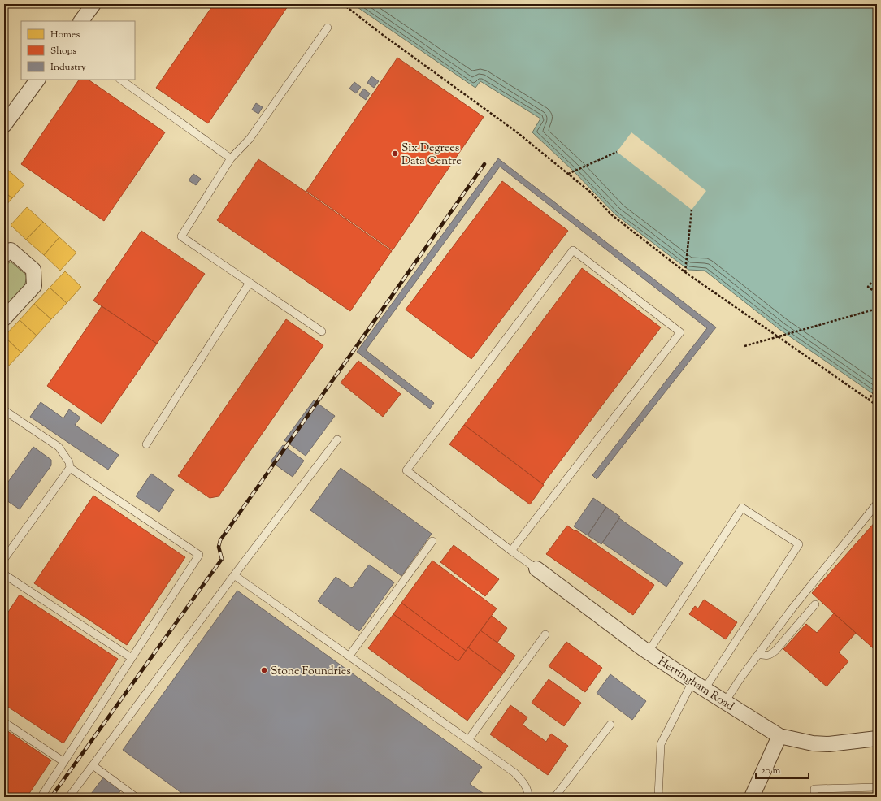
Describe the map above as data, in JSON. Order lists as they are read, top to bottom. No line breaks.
{"streets":{"street":["Herringham Road"]},"places":["Six Degrees Data Centre","Stone Foundries"],"legend":["Homes","Shops","Industry"],"scale_bar":"20 m"}
